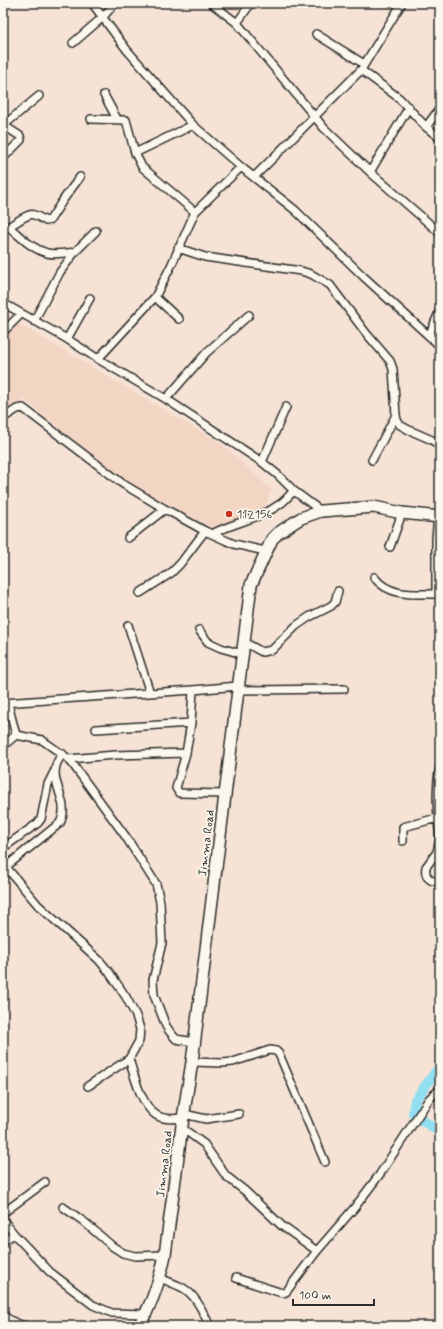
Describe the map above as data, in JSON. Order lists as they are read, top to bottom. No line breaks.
{"streets":{"highway":["Jimma Road"]},"places":["112156"],"scale_bar":"100 m"}
